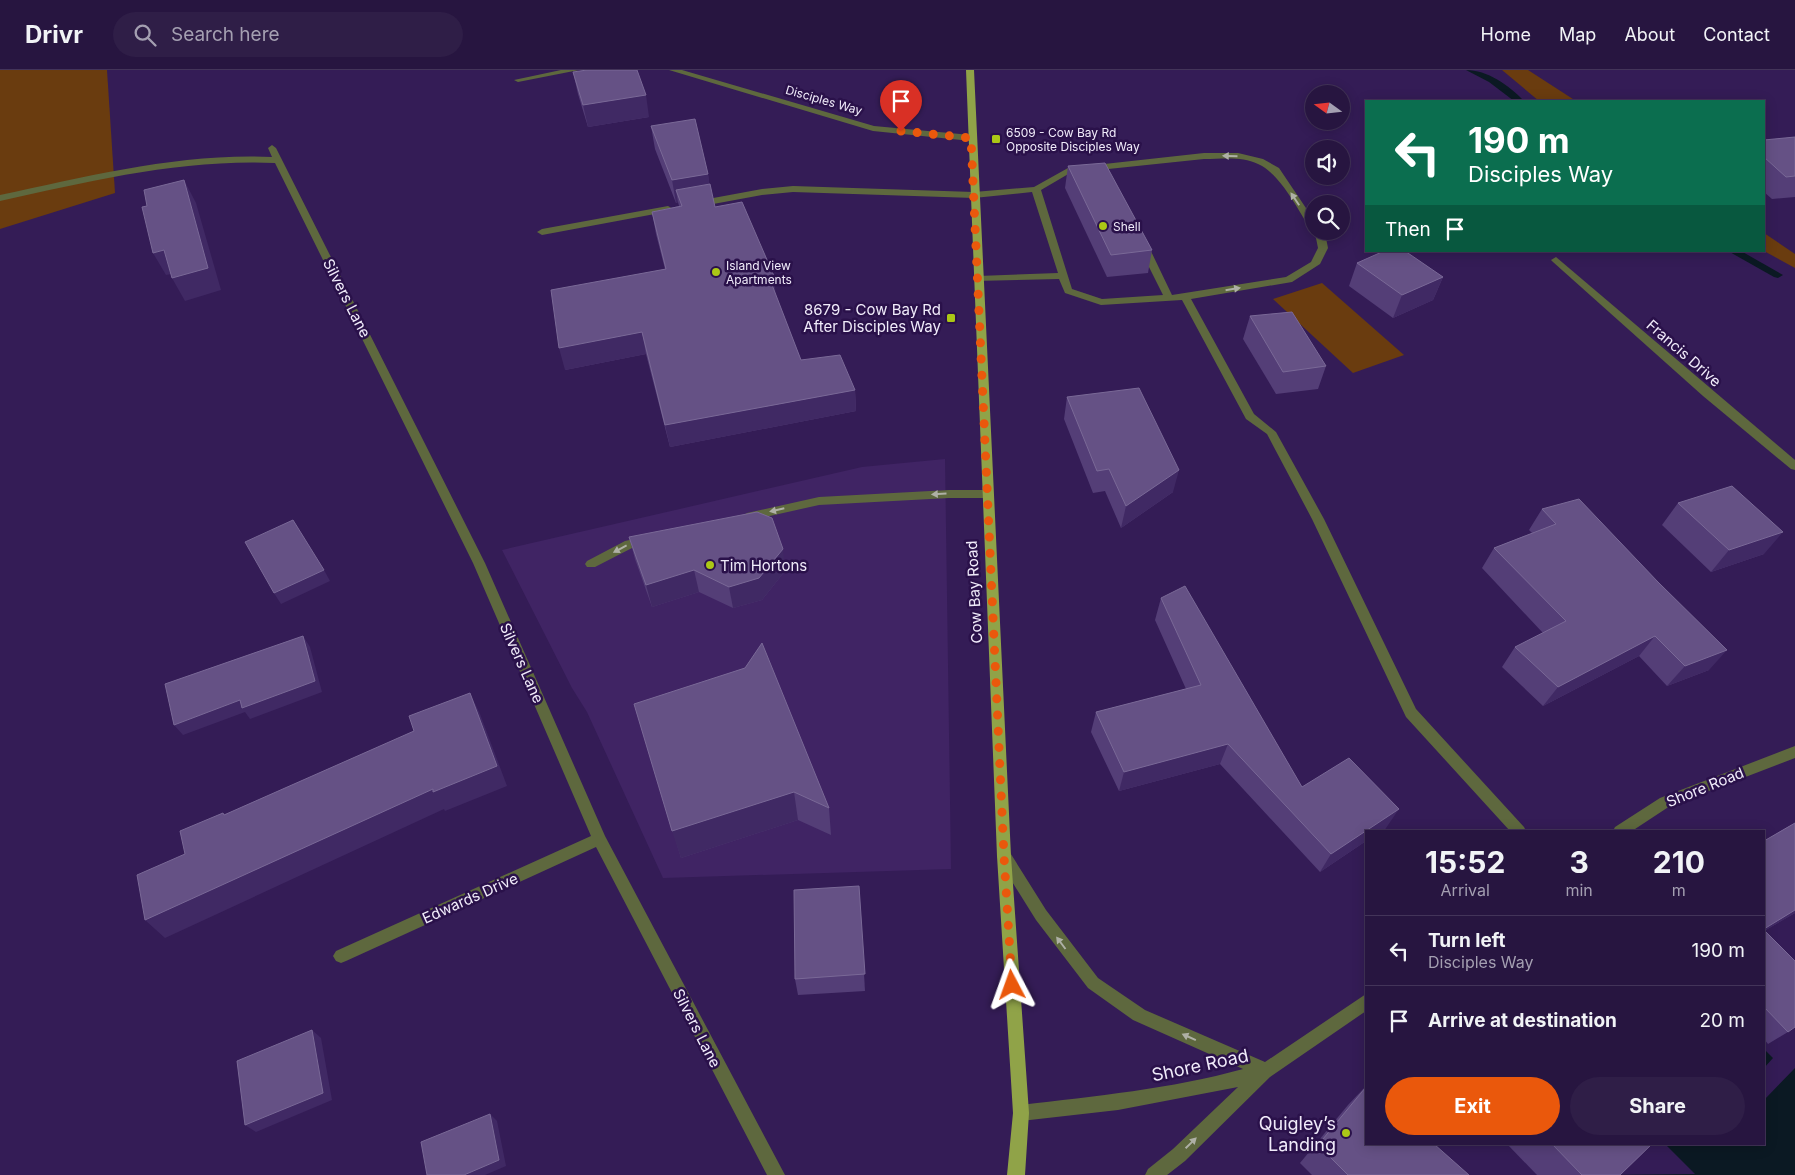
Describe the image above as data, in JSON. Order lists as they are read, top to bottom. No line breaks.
{"streets":{"main road":["Cow Bay Road"],"street":["Disciples Way","Silvers Lane","Francis Drive","Shore Road","Edwards Drive"]},"crossings":[["Disciples Way","Cow Bay Road"],["Silvers Lane","Edwards Drive"],["Cow Bay Road","Shore Road"]],"places":{"transit":["6509 - Cow Bay Rd Opposite Disciples Way","8679 - Cow Bay Rd After Disciples Way"],"other":["Shell","Island View Apartments","Tim Hortons","Quigley’s Landing"]},"north":"left","page":{"header":"Drivr","search":"Search here","nav":["Home","Map","About","Contact"],"turn":["190 m","Disciples Way"],"then":"Then","eta":["15:52","Arrival","3","min","210","m"],"list":[{"name":"Turn left","note":"Disciples Way","value":"190 m"},{"name":"Arrive at destination","value":"20 m"}],"buttons":["Exit","Share"]}}
